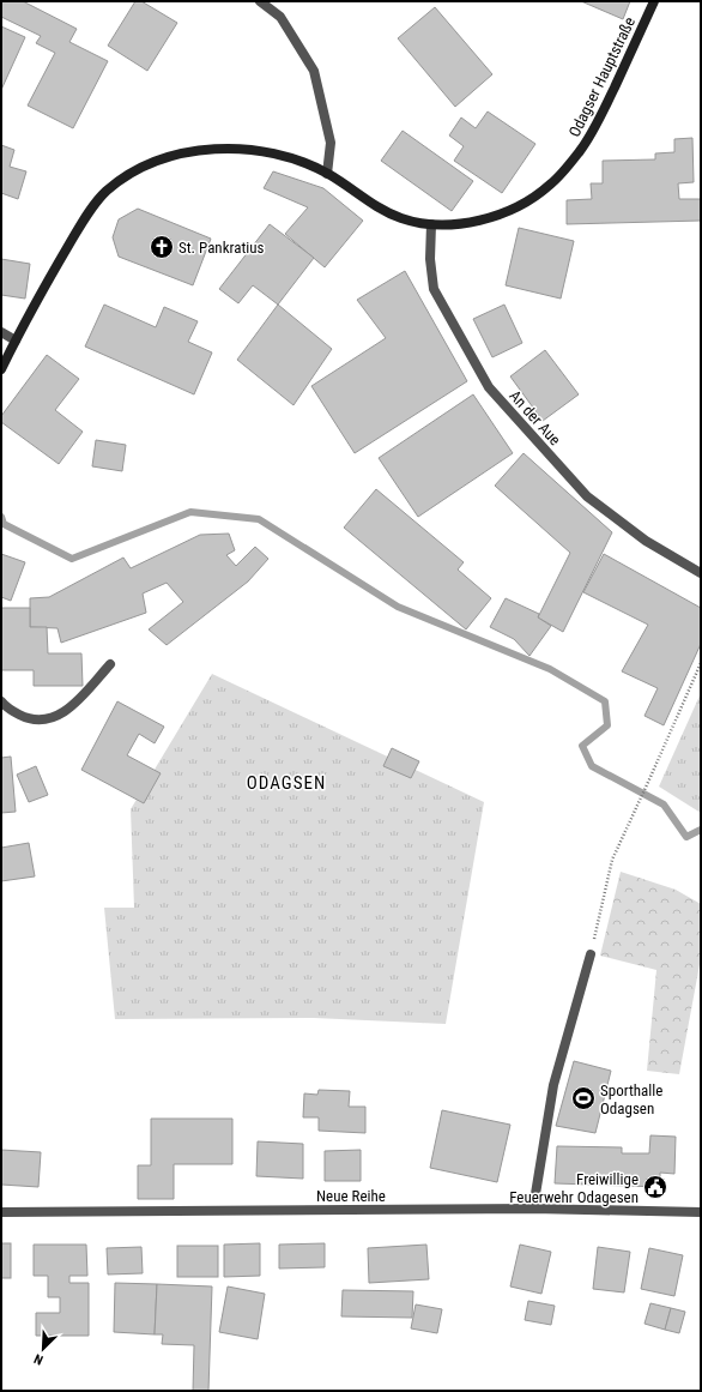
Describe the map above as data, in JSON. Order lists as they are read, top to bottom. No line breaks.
{"streets":{"main road":["Odagser Hauptstraße"],"street":["An der Aue","Neue Reihe"]},"crossings":[["Odagser Hauptstraße","An der Aue"]],"districts":["ODAGSEN"],"places":{"church":["St. Pankratius"],"sports":["Sporthalle Odagsen"],"public building":["Freiwillige Feuerwehr Odagesen"]},"north":"bottom left"}
